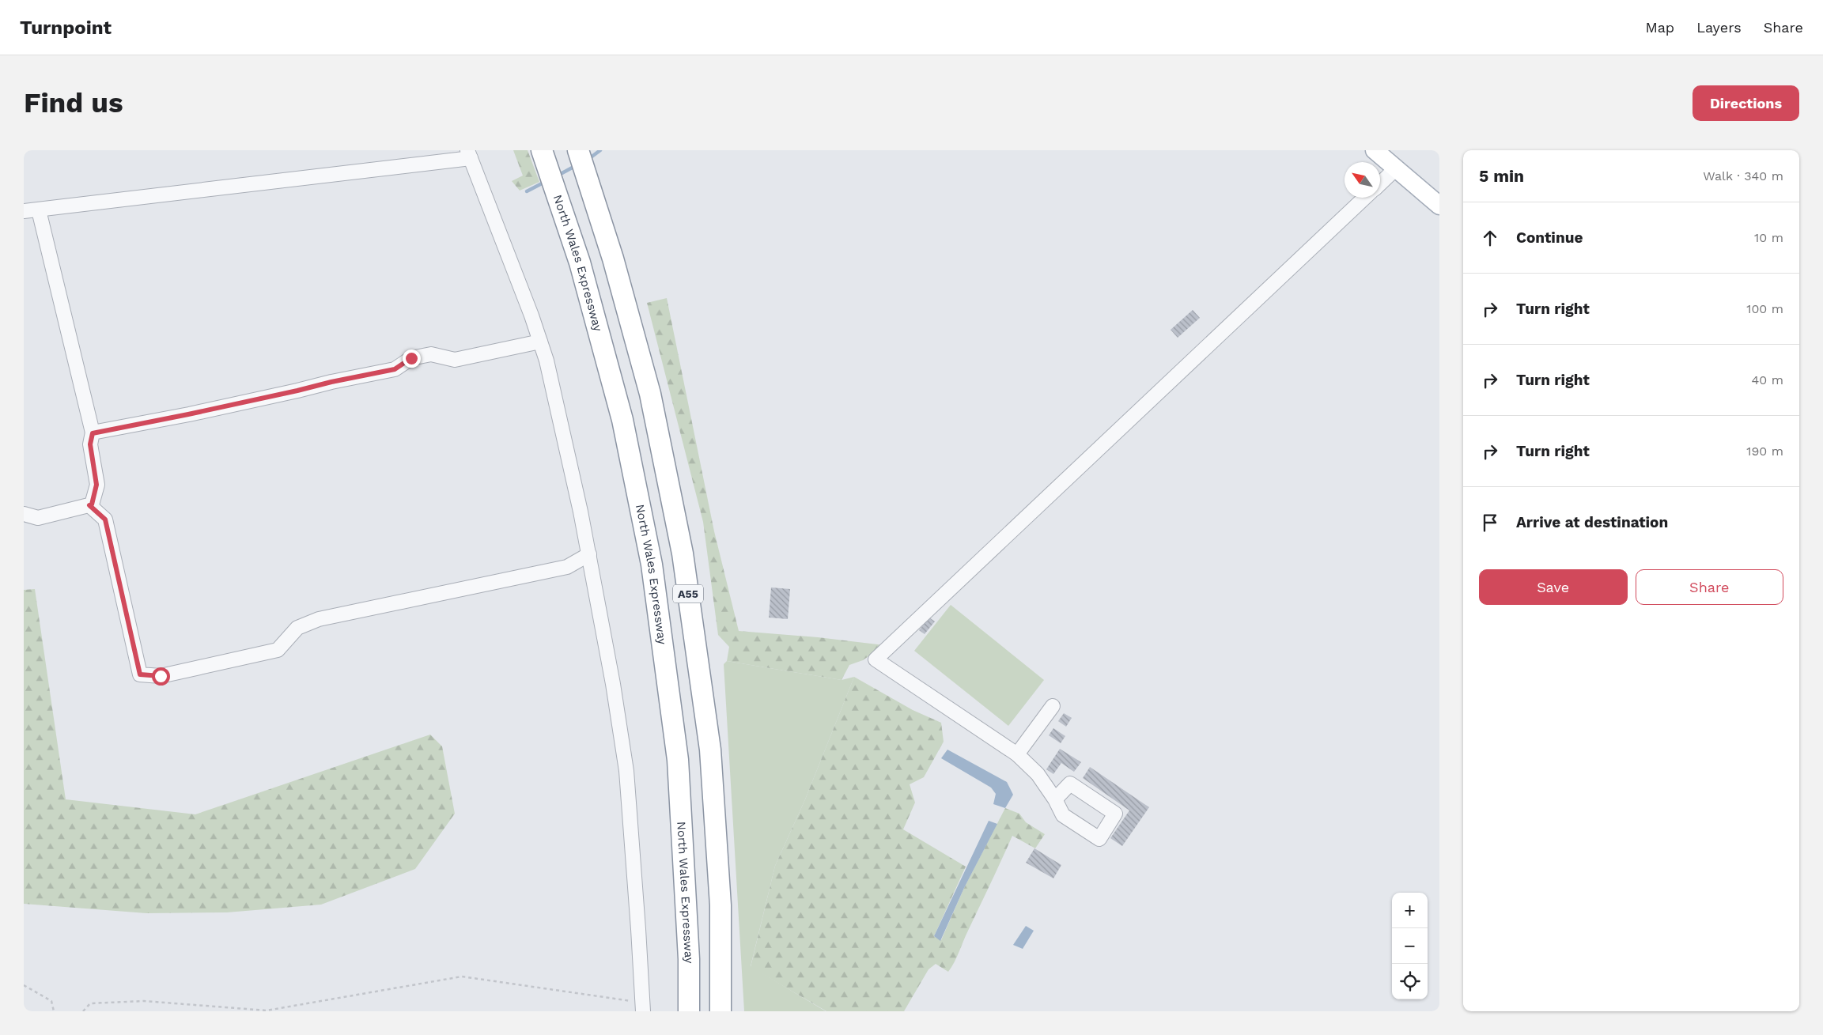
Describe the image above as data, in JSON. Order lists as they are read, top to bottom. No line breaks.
{"streets":{"highway":["North Wales Expressway","A55"]},"north":"top left","page":{"header":"Turnpoint","nav":["Map","Layers","Share"],"buttons":["Directions",["Save","Share"]],"title":"Find us","heading":["5 min","Walk · 340 m"],"list":[["Continue","10 m"],["Turn right","100 m"],["Turn right","40 m"],["Turn right","190 m"],"Arrive at destination"],"map_buttons":["+","−"]}}
